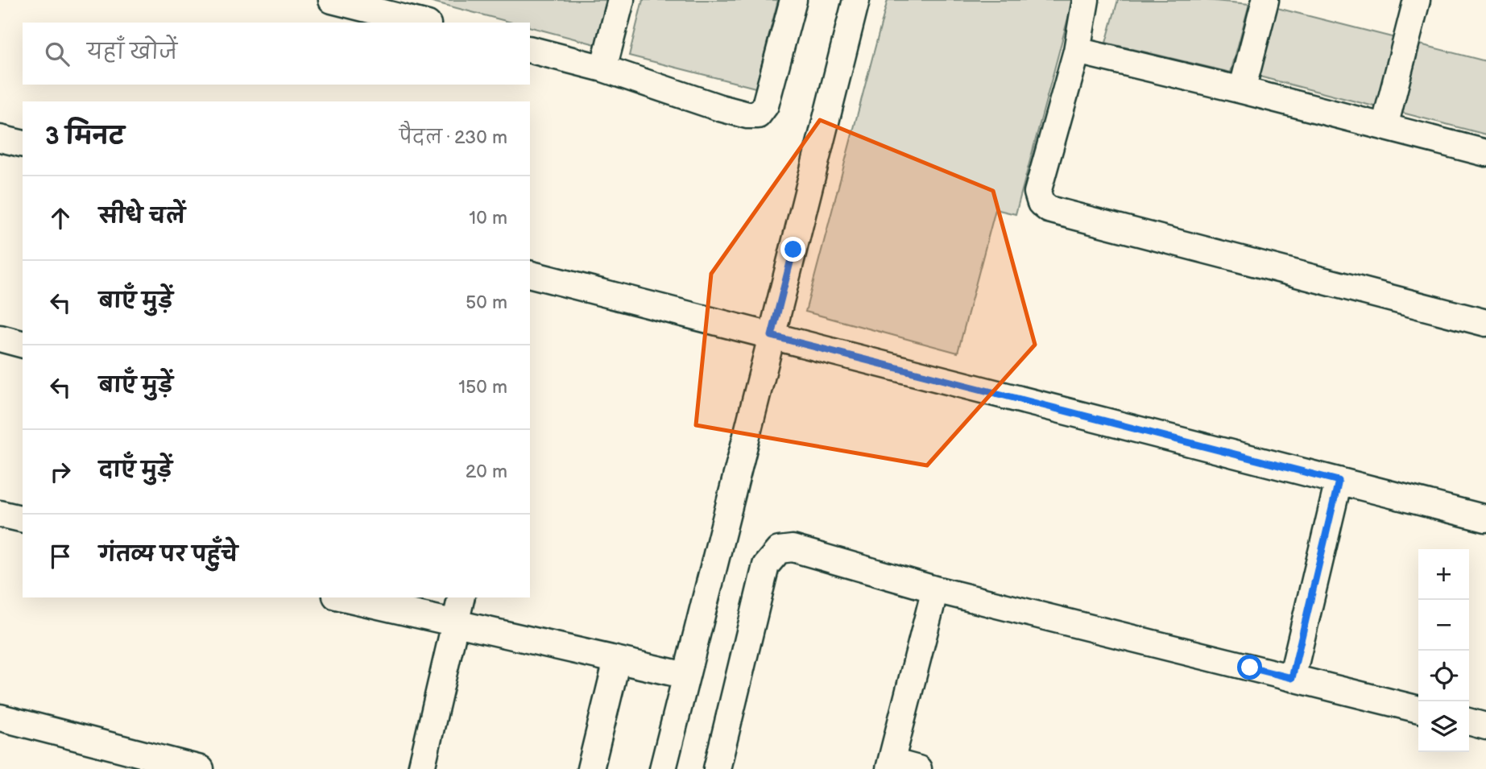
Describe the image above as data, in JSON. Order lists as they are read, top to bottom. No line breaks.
{"page":{"search":"यहाँ खोजें","heading":["3 मिनट","पैदल · 230 m"],"list":[["सीधे चलें","10 m"],["बाएँ मुड़ें","50 m"],["बाएँ मुड़ें","150 m"],["दाएँ मुड़ें","20 m"],"गंतव्य पर पहुँचे"],"map_buttons":["+","−"]}}
